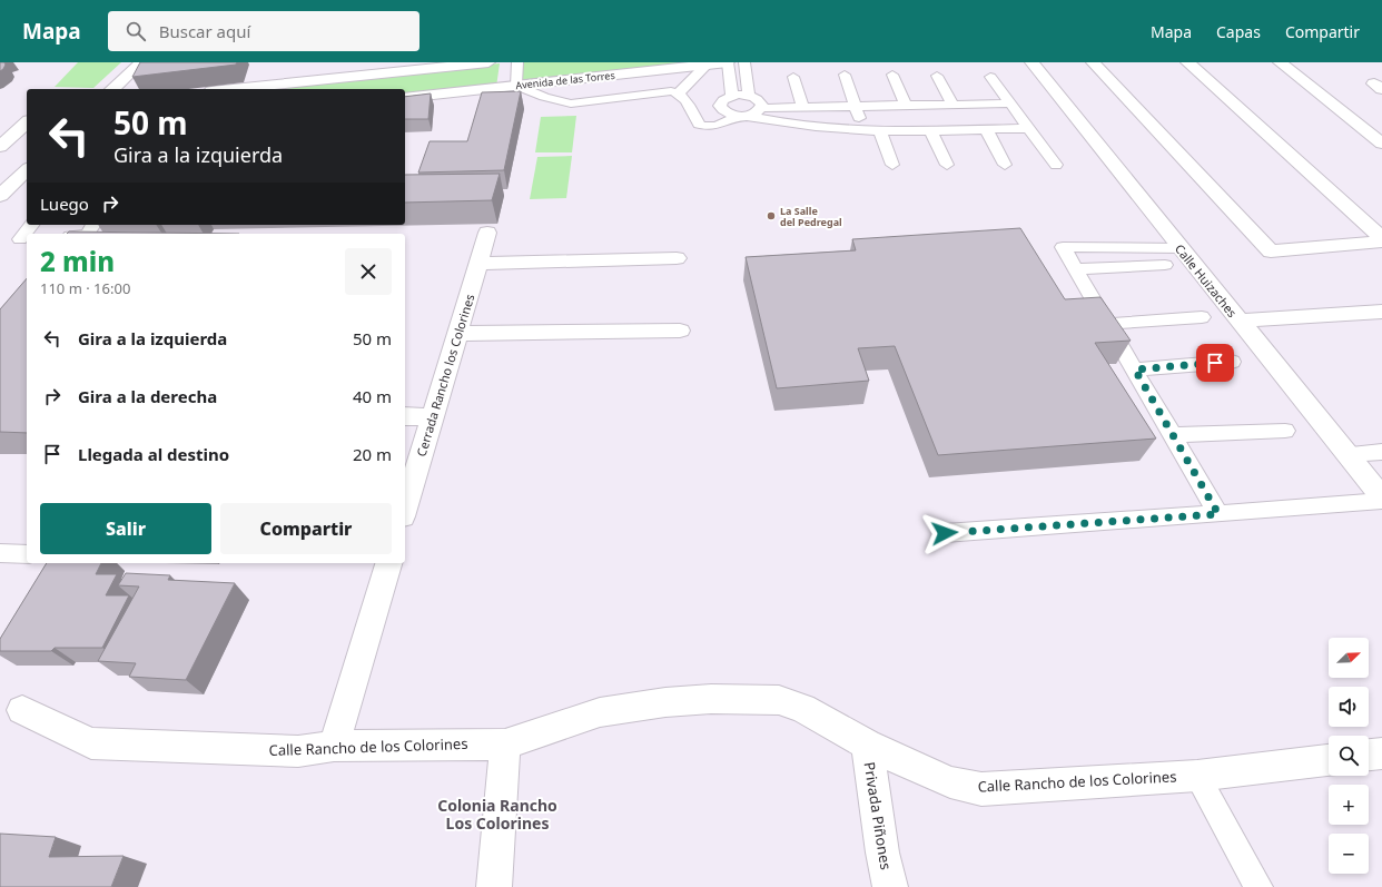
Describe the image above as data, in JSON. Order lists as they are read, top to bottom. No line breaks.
{"streets":{"street":["Avenida de las Torres","Calle Huizaches","Cerrada Rancho los Colorines","Calle Rancho de los Colorines","Privada Piñones"]},"crossings":[["Calle Rancho de los Colorines","Privada Piñones"]],"districts":["Colonia Rancho Los Colorines"],"places":["La Salle del Pedregal"],"north":"top right","page":{"header":"Mapa","search":"Buscar aquí","nav":["Mapa","Capas","Compartir"],"turn":["50 m","Gira a la izquierda"],"then":"Luego","heading":["2 min","110 m · 16:00"],"list":[{"name":"Gira a la izquierda","value":"50 m"},{"name":"Gira a la derecha","value":"40 m"},{"name":"Llegada al destino","value":"20 m"}],"buttons":["Salir","Compartir"],"map_buttons":["+","−"]}}
